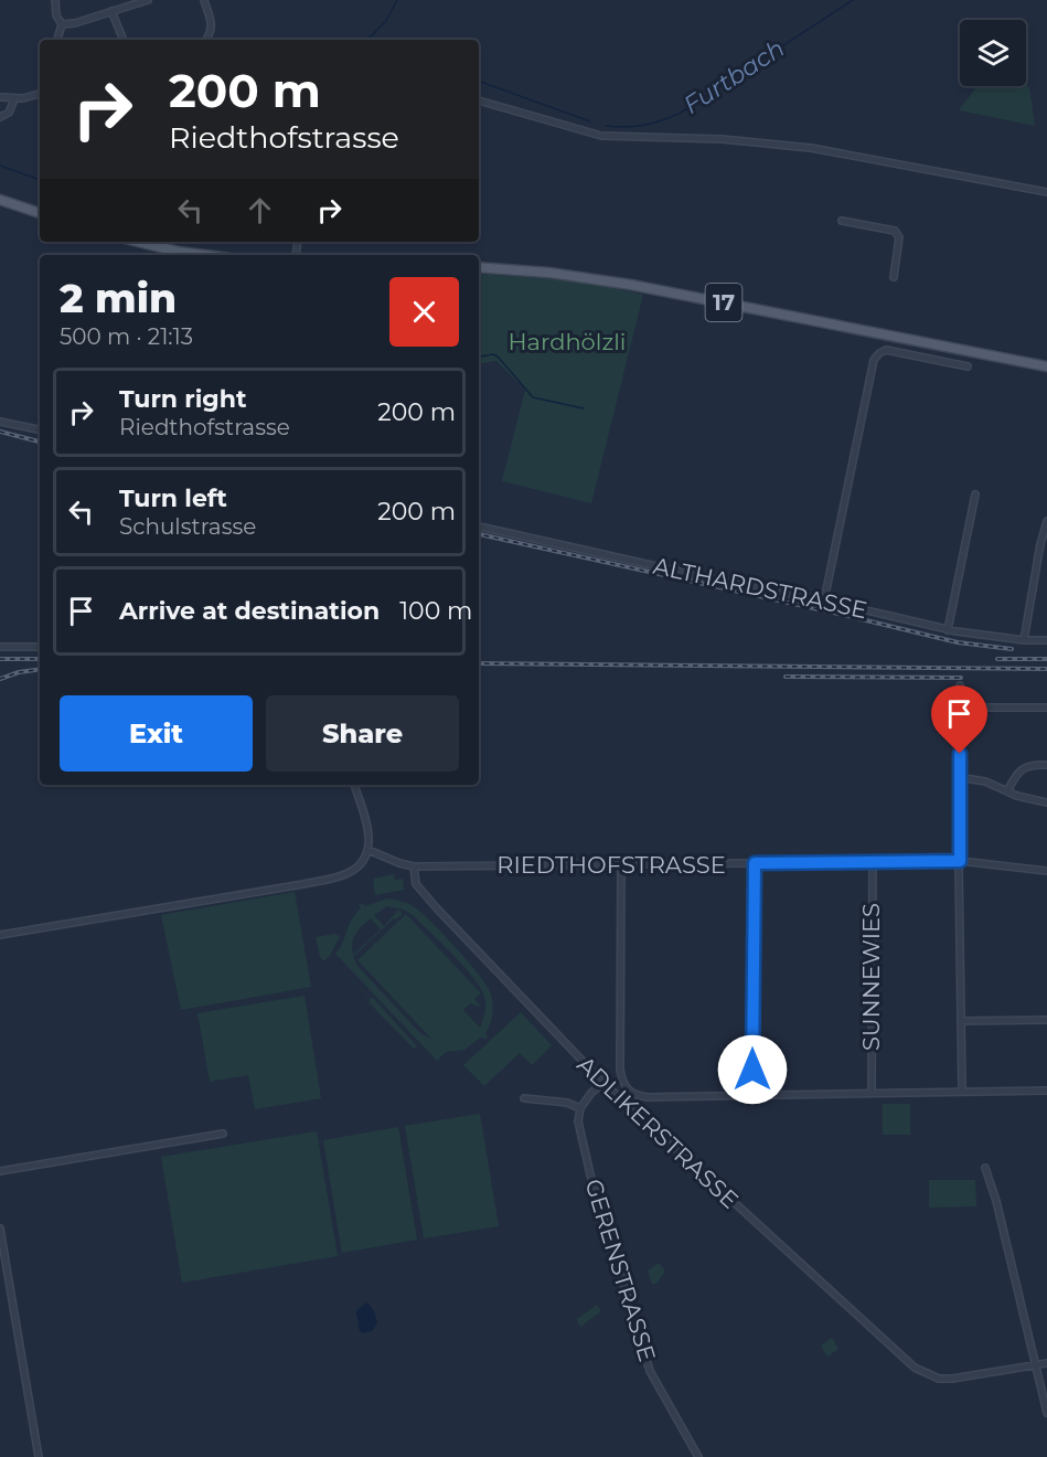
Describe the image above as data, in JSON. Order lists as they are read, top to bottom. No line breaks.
{"streets":{"main road":["17"],"street":["ALTHARDSTRASSE","RIEDTHOFSTRASSE","SUNNEWIES","ADLIKERSTRASSE","GERENSTRASSE"]},"crossings":[["RIEDTHOFSTRASSE","SUNNEWIES"],["RIEDTHOFSTRASSE","ADLIKERSTRASSE"]],"water":["Furtbach"],"parks":["Hardhölzli"],"page":{"turn":["200 m","Riedthofstrasse"],"heading":["2 min","500 m · 21:13"],"list":[{"name":"Turn right","note":"Riedthofstrasse","value":"200 m"},{"name":"Turn left","note":"Schulstrasse","value":"200 m"},{"name":"Arrive at destination","value":"100 m"}],"buttons":["Exit","Share"]}}
